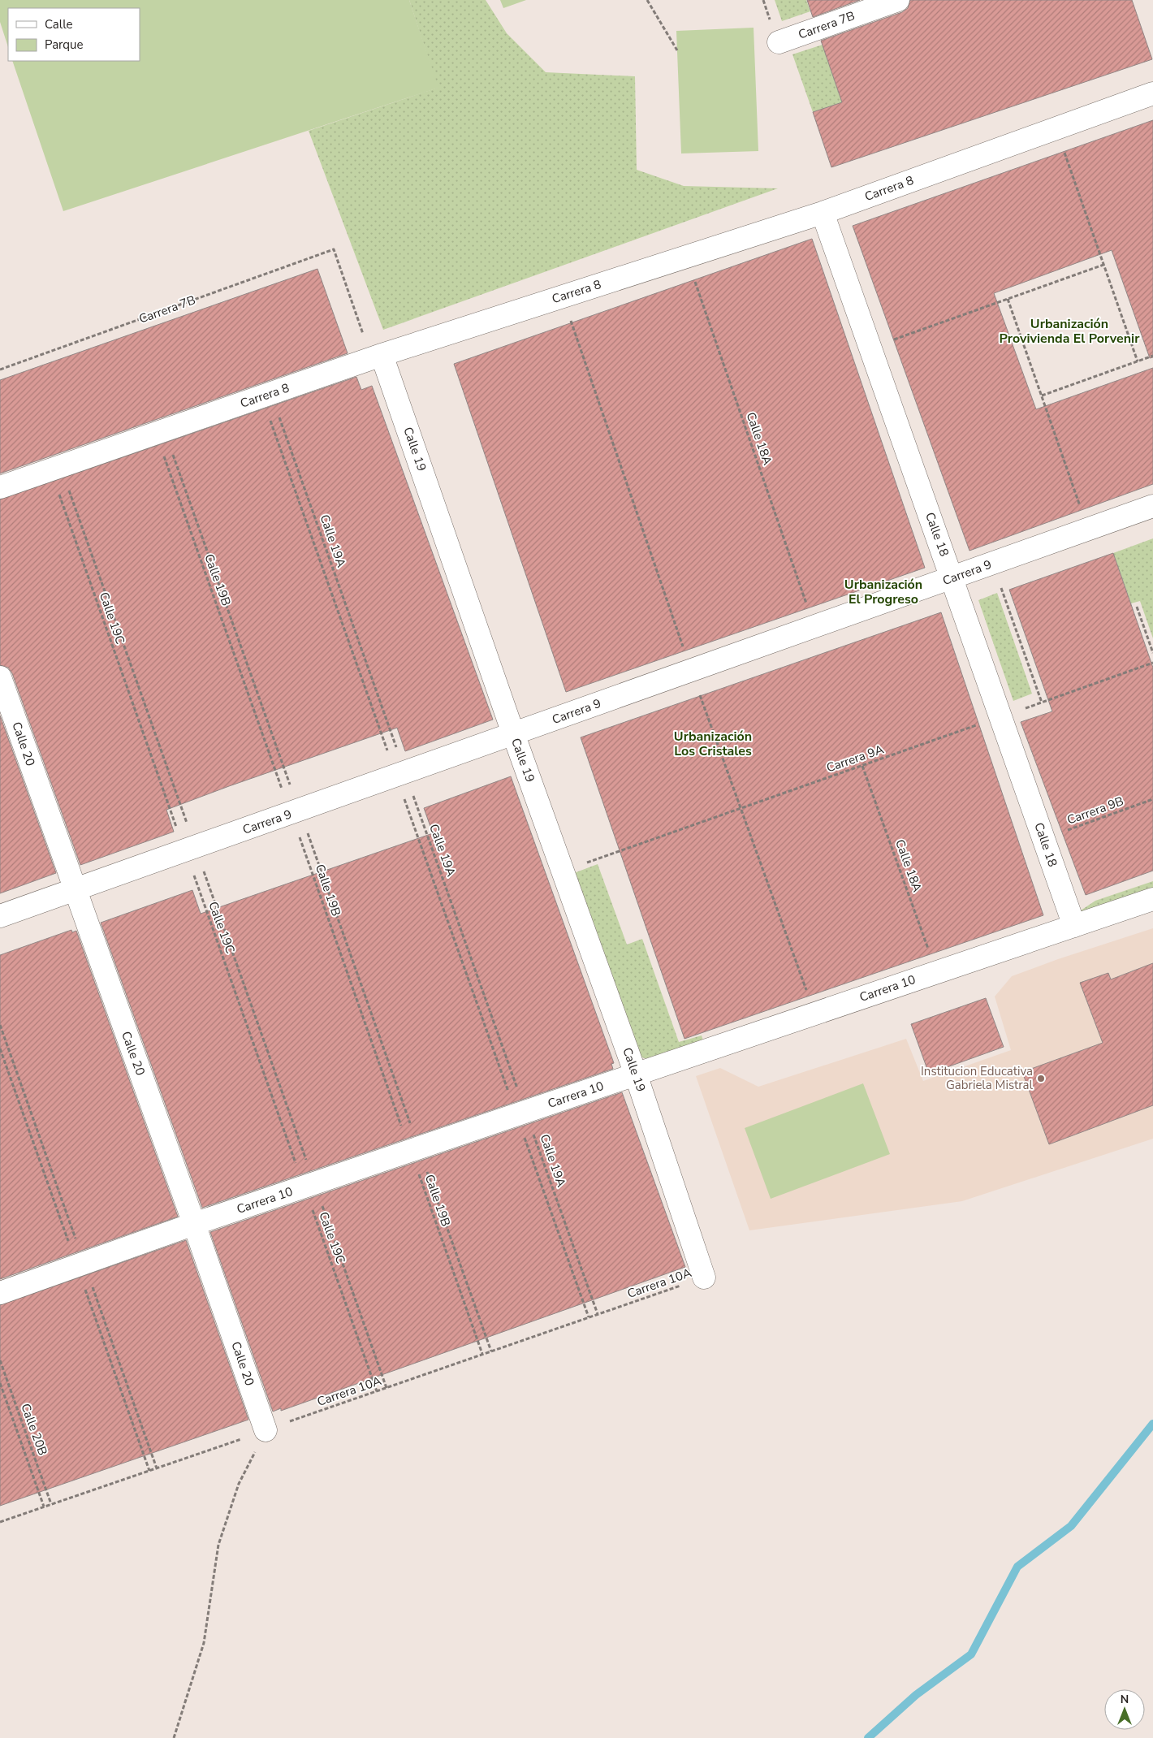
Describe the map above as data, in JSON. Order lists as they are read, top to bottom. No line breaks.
{"streets":{"street":["Carrera 7B","Carrera 8","Calle 19","Calle 18","Carrera 9","Calle 20","Carrera 10"],"path":["Calle 18A","Calle 19A","Calle 19B","Calle 19C","Carrera 9A","Carrera 9B","Carrera 10A","Calle 20B"]},"crossings":[["Carrera 7B","Carrera 8"],["Carrera 7B","Calle 19"],["Carrera 8","Calle 18A"],["Carrera 8","Calle 19"],["Carrera 8","Calle 18"],["Carrera 8","Calle 19A"],["Carrera 8","Calle 19B"],["Carrera 8","Calle 19C"],["Calle 18A","Carrera 9"],["Calle 18A","Carrera 9A"],["Calle 18A","Carrera 10"],["Calle 19","Carrera 9"],["Calle 19","Carrera 9A"],["Calle 19","Carrera 10"],["Calle 19","Carrera 10A"],["Calle 18","Carrera 9"],["Calle 18","Carrera 9A"],["Calle 18","Carrera 9B"],["Calle 18","Carrera 10"],["Calle 19A","Carrera 9"],["Calle 19A","Carrera 10"],["Calle 19A","Carrera 10A"],["Carrera 9","Calle 19B"],["Carrera 9","Calle 19C"],["Carrera 9","Calle 20"],["Calle 19B","Carrera 10"],["Calle 19B","Carrera 10A"],["Calle 19C","Carrera 10"],["Calle 19C","Carrera 10A"],["Calle 20","Carrera 10"],["Calle 20","Carrera 10A"],["Carrera 10A","Calle 20B"]],"districts":["Urbanización Provivienda El Porvenir","Urbanización El Progreso","Urbanización Los Cristales"],"places":["Institucion Educativa Gabriela Mistral"],"legend":["Calle","Parque"],"north":"top"}
